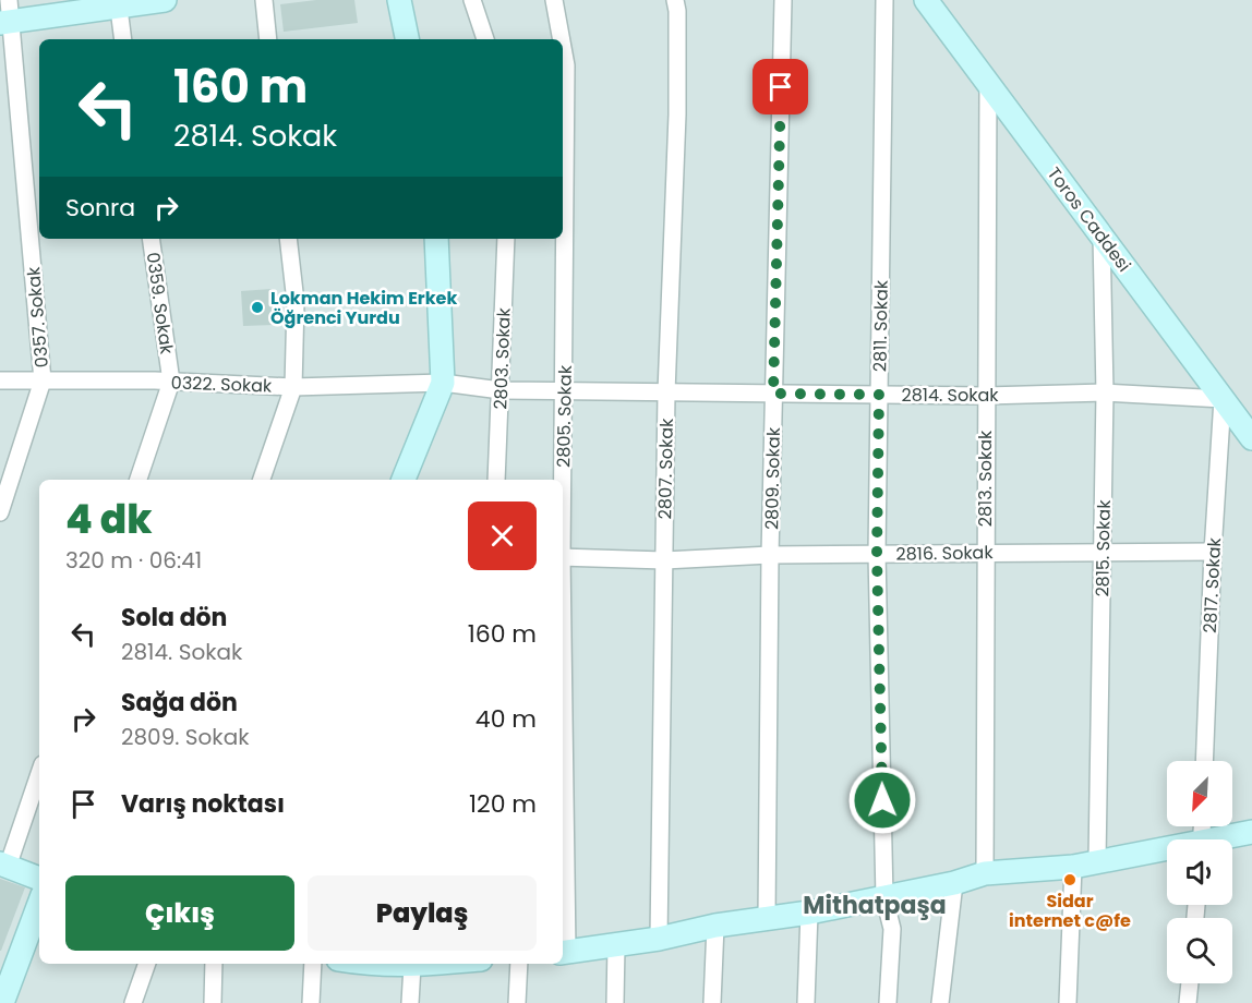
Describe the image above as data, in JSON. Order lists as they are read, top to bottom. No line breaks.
{"streets":{"street":["Toros Caddesi","0359. Sokak","0357. Sokak","2811. Sokak","2803. Sokak","0322. Sokak","2814. Sokak","2805. Sokak","2807. Sokak","2809. Sokak","2813. Sokak","2815. Sokak","2816. Sokak","2817. Sokak"]},"crossings":[["Toros Caddesi","2814. Sokak"],["Toros Caddesi","2813. Sokak"],["Toros Caddesi","2815. Sokak"],["Toros Caddesi","2817. Sokak"],["0359. Sokak","0322. Sokak"],["0357. Sokak","0322. Sokak"],["2811. Sokak","2814. Sokak"],["2811. Sokak","2816. Sokak"],["2803. Sokak","2814. Sokak"],["0322. Sokak","2814. Sokak"],["2814. Sokak","2805. Sokak"],["2814. Sokak","2807. Sokak"],["2814. Sokak","2809. Sokak"],["2814. Sokak","2813. Sokak"],["2814. Sokak","2815. Sokak"],["2814. Sokak","2817. Sokak"],["2807. Sokak","2816. Sokak"],["2809. Sokak","2816. Sokak"],["2813. Sokak","2816. Sokak"],["2815. Sokak","2816. Sokak"],["2816. Sokak","2817. Sokak"]],"districts":["Mithatpaşa"],"places":["Lokman Hekim Erkek Öğrenci Yurdu","Sidar internet c@fe"],"north":"bottom left","page":{"turn":["160 m","2814. Sokak"],"then":"Sonra","heading":["4 dk","320 m · 06:41"],"list":[{"name":"Sola dön","note":"2814. Sokak","value":"160 m"},{"name":"Sağa dön","note":"2809. Sokak","value":"40 m"},{"name":"Varış noktası","value":"120 m"}],"buttons":["Çıkış","Paylaş"]}}
